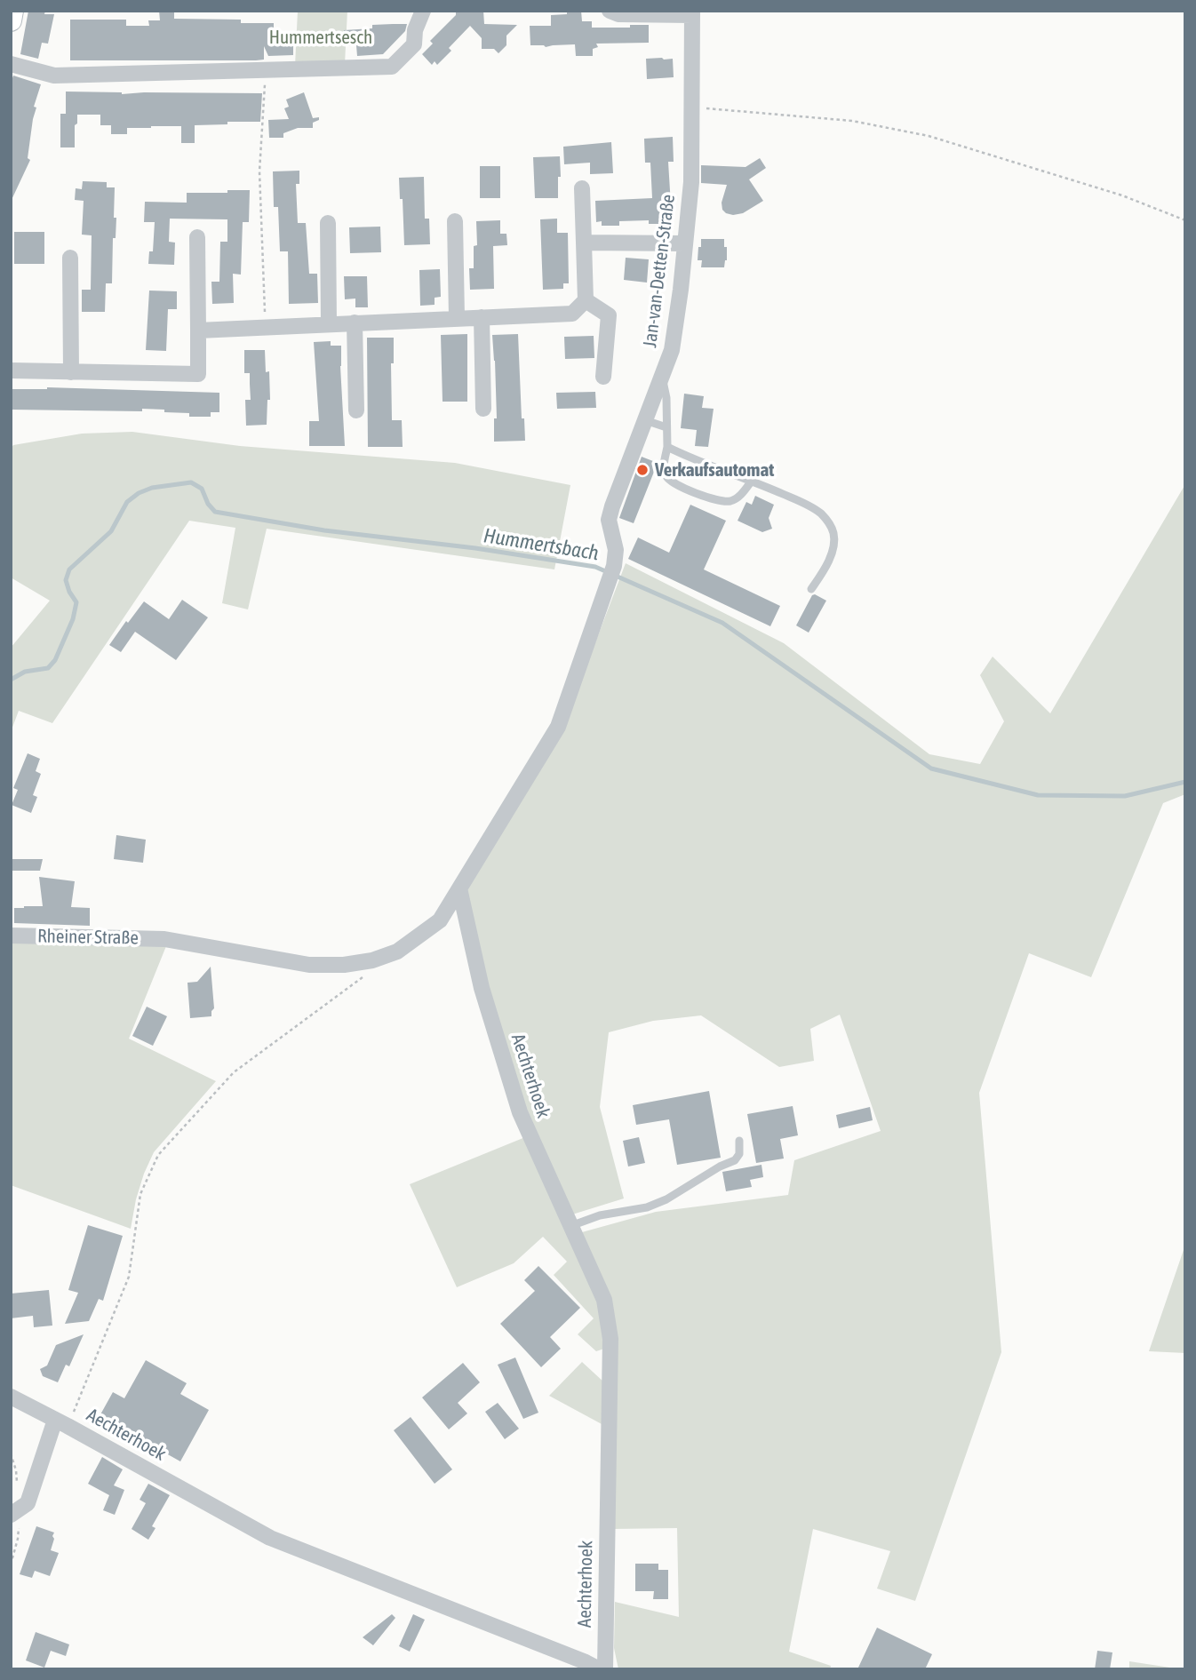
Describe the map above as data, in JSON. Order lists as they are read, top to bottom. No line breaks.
{"streets":{"street":["Jan-van-Detten-Straße","Rheiner Straße","Aechterhoek"]},"crossings":[["Jan-van-Detten-Straße","Rheiner Straße"],["Jan-van-Detten-Straße","Aechterhoek"],["Rheiner Straße","Aechterhoek"]],"water":["Hummertsbach"],"parks":["Hummertsesch"],"places":["Verkaufsautomat"]}
